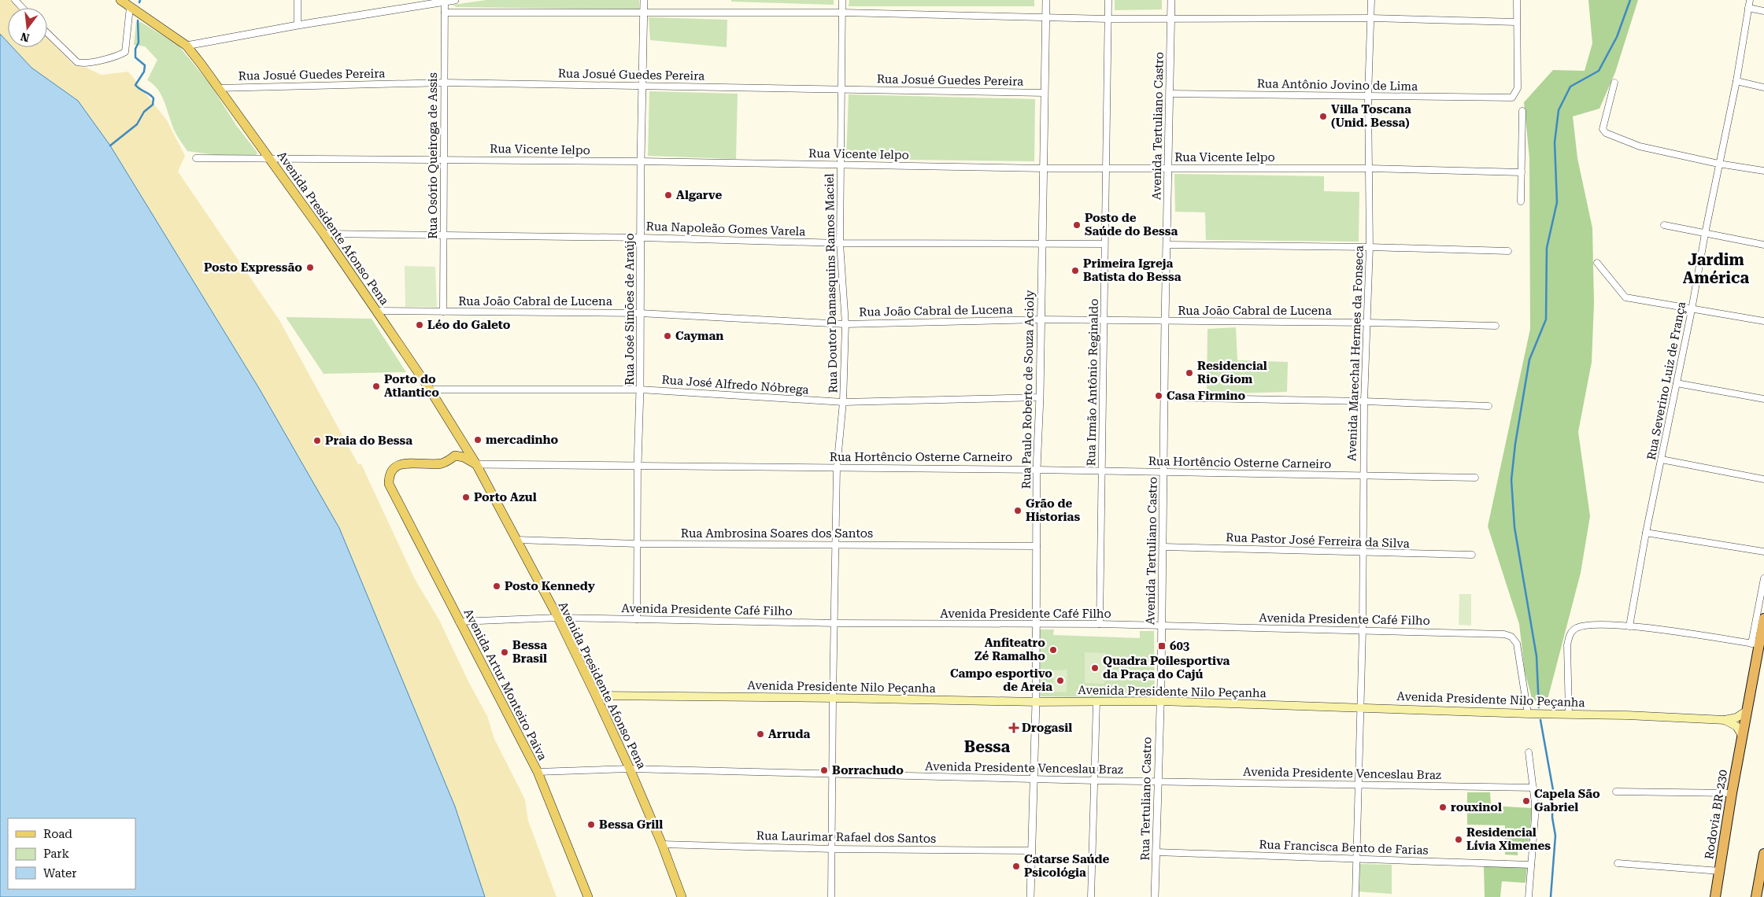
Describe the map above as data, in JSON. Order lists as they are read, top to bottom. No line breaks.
{"streets":{"highway":["Rodovia BR-230"],"main road":["Avenida Presidente Afonso Pena","Rua Hortêncio Osterne Carneiro","Avenida Artur Monteiro Paiva","Avenida Presidente Nilo Peçanha"],"street":["Rua Josué Guedes Pereira","Rua Antônio Jovino de Lima","Avenida Tertuliano Castro","Rua Vicente Ielpo","Rua Osório Queiroga de Assis","Rua Napoleão Gomes Varela","Rua Doutor Damasquins Ramos Maciel","Rua João Cabral de Lucena","Rua José Simões de Araújo","Avenida Marechal Hermes da Fonseca","Rua Severino Luiz de França","Rua Irmão Antônio Reginaldo","Rua José Alfredo Nóbrega","Rua Paulo Roberto de Souza Acioly","Rua Ambrosina Soares dos Santos","Rua Pastor José Ferreira da Silva","Avenida Presidente Café Filho","Avenida Presidente Venceslau Braz","Rua Tertuliano Castro","Rua Laurimar Rafael dos Santos","Rua Francisca Bento de Farias"]},"crossings":[["Rua Josué Guedes Pereira","Rua Osório Queiroga de Assis"],["Rua Josué Guedes Pereira","Avenida Presidente Afonso Pena"],["Rua Josué Guedes Pereira","Rua Doutor Damasquins Ramos Maciel"],["Rua Josué Guedes Pereira","Rua José Simões de Araújo"],["Rua Josué Guedes Pereira","Rua Paulo Roberto de Souza Acioly"],["Rua Antônio Jovino de Lima","Avenida Tertuliano Castro"],["Rua Antônio Jovino de Lima","Avenida Marechal Hermes da Fonseca"],["Avenida Tertuliano Castro","Rua Vicente Ielpo"],["Avenida Tertuliano Castro","Rua João Cabral de Lucena"],["Avenida Tertuliano Castro","Rua Hortêncio Osterne Carneiro"],["Avenida Tertuliano Castro","Rua Pastor José Ferreira da Silva"],["Avenida Tertuliano Castro","Avenida Presidente Café Filho"],["Avenida Tertuliano Castro","Avenida Presidente Nilo Peçanha"],["Avenida Tertuliano Castro","Rua Tertuliano Castro"],["Rua Vicente Ielpo","Rua Osório Queiroga de Assis"],["Rua Vicente Ielpo","Avenida Presidente Afonso Pena"],["Rua Vicente Ielpo","Rua Doutor Damasquins Ramos Maciel"],["Rua Vicente Ielpo","Rua José Simões de Araújo"],["Rua Vicente Ielpo","Avenida Marechal Hermes da Fonseca"],["Rua Vicente Ielpo","Rua Irmão Antônio Reginaldo"],["Rua Vicente Ielpo","Rua Paulo Roberto de Souza Acioly"],["Rua Osório Queiroga de Assis","Rua Napoleão Gomes Varela"],["Rua Osório Queiroga de Assis","Rua João Cabral de Lucena"],["Avenida Presidente Afonso Pena","Rua Napoleão Gomes Varela"],["Avenida Presidente Afonso Pena","Rua João Cabral de Lucena"],["Avenida Presidente Afonso Pena","Rua José Alfredo Nóbrega"],["Avenida Presidente Afonso Pena","Rua Hortêncio Osterne Carneiro"],["Avenida Presidente Afonso Pena","Rua Ambrosina Soares dos Santos"],["Avenida Presidente Afonso Pena","Avenida Presidente Café Filho"],["Avenida Presidente Afonso Pena","Avenida Artur Monteiro Paiva"],["Avenida Presidente Afonso Pena","Avenida Presidente Nilo Peçanha"],["Avenida Presidente Afonso Pena","Avenida Presidente Venceslau Braz"],["Avenida Presidente Afonso Pena","Rua Laurimar Rafael dos Santos"],["Rua Napoleão Gomes Varela","Rua Doutor Damasquins Ramos Maciel"],["Rua Napoleão Gomes Varela","Rua José Simões de Araújo"],["Rua Napoleão Gomes Varela","Rua Irmão Antônio Reginaldo"],["Rua Napoleão Gomes Varela","Rua Paulo Roberto de Souza Acioly"],["Rua Doutor Damasquins Ramos Maciel","Rua João Cabral de Lucena"],["Rua Doutor Damasquins Ramos Maciel","Rua José Alfredo Nóbrega"],["Rua Doutor Damasquins Ramos Maciel","Rua Hortêncio Osterne Carneiro"],["Rua Doutor Damasquins Ramos Maciel","Rua Ambrosina Soares dos Santos"],["Rua Doutor Damasquins Ramos Maciel","Avenida Presidente Café Filho"],["Rua Doutor Damasquins Ramos Maciel","Avenida Presidente Nilo Peçanha"],["Rua Doutor Damasquins Ramos Maciel","Avenida Presidente Venceslau Braz"],["Rua Doutor Damasquins Ramos Maciel","Rua Laurimar Rafael dos Santos"],["Rua João Cabral de Lucena","Rua José Simões de Araújo"],["Rua João Cabral de Lucena","Avenida Marechal Hermes da Fonseca"],["Rua João Cabral de Lucena","Rua Irmão Antônio Reginaldo"],["Rua João Cabral de Lucena","Rua Paulo Roberto de Souza Acioly"],["Rua José Simões de Araújo","Rua José Alfredo Nóbrega"],["Rua José Simões de Araújo","Rua Hortêncio Osterne Carneiro"],["Rua José Simões de Araújo","Rua Ambrosina Soares dos Santos"],["Rua José Simões de Araújo","Avenida Presidente Café Filho"],["Avenida Marechal Hermes da Fonseca","Rua Hortêncio Osterne Carneiro"],["Avenida Marechal Hermes da Fonseca","Rua Pastor José Ferreira da Silva"],["Avenida Marechal Hermes da Fonseca","Avenida Presidente Café Filho"],["Avenida Marechal Hermes da Fonseca","Avenida Presidente Nilo Peçanha"],["Avenida Marechal Hermes da Fonseca","Avenida Presidente Venceslau Braz"],["Avenida Marechal Hermes da Fonseca","Rua Francisca Bento de Farias"],["Rua Irmão Antônio Reginaldo","Rua Hortêncio Osterne Carneiro"],["Rua Irmão Antônio Reginaldo","Avenida Presidente Café Filho"],["Rua José Alfredo Nóbrega","Rua Paulo Roberto de Souza Acioly"],["Rua Paulo Roberto de Souza Acioly","Rua Hortêncio Osterne Carneiro"],["Rua Paulo Roberto de Souza Acioly","Rua Ambrosina Soares dos Santos"],["Rua Paulo Roberto de Souza Acioly","Avenida Presidente Café Filho"],["Rua Paulo Roberto de Souza Acioly","Avenida Presidente Nilo Peçanha"],["Rua Paulo Roberto de Souza Acioly","Avenida Presidente Venceslau Braz"],["Rua Paulo Roberto de Souza Acioly","Rua Laurimar Rafael dos Santos"],["Rua Hortêncio Osterne Carneiro","Avenida Artur Monteiro Paiva"],["Avenida Presidente Café Filho","Avenida Artur Monteiro Paiva"],["Avenida Presidente Café Filho","Avenida Presidente Nilo Peçanha"],["Avenida Artur Monteiro Paiva","Avenida Presidente Venceslau Braz"],["Avenida Presidente Nilo Peçanha","Rua Tertuliano Castro"],["Avenida Presidente Nilo Peçanha","Rodovia BR-230"],["Avenida Presidente Venceslau Braz","Rua Tertuliano Castro"],["Rua Tertuliano Castro","Rua Francisca Bento de Farias"]],"districts":["Jardim América","Bessa"],"places":{"other":["Villa Toscana (Unid. Bessa)","Algarve","Posto de Saúde do Bessa","Posto Expressão","Primeira Igreja Batista do Bessa","Léo do Galeto","Cayman","Residencial Rio Giom","Porto do Atlantico","Casa Firmino","mercadinho","Praia do Bessa","Porto Azul","Grão de Historias","Posto Kennedy","Anfiteatro Zé Ramalho","Bessa Brasil","Quadra Poilesportiva da Praça do Cajú","Campo esportivo de Areia","Arruda","Borrachudo","Capela São Gabriel","rouxinol","Bessa Grill","Residencial Lívia Ximenes","Catarse Saúde Psicológia"],"transit":["603"],"health":["Drogasil"]},"legend":["Road","Park","Water"],"north":"bottom"}
